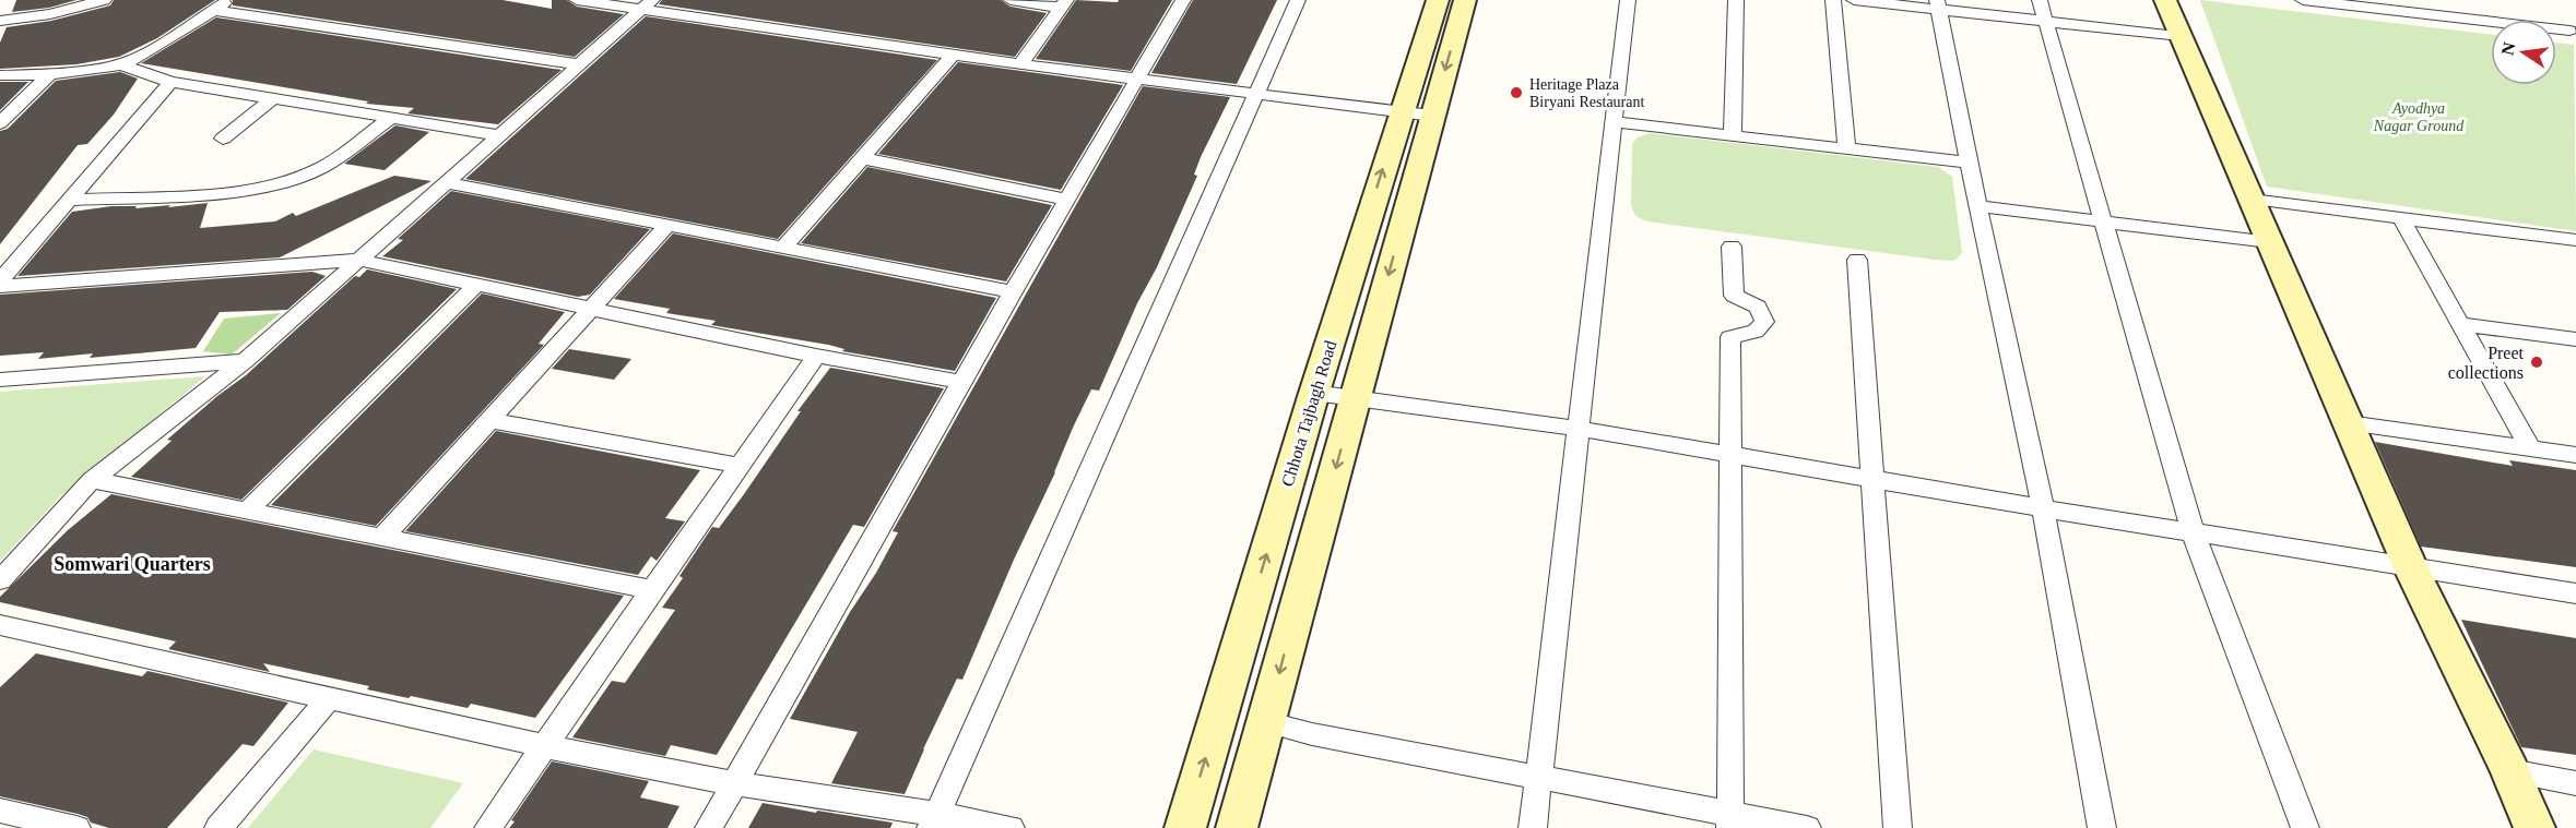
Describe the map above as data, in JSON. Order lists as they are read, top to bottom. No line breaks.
{"streets":{"main road":["Chhota Tajbagh Road"]},"districts":["Somwari Quarters"],"parks":["Ayodhya Nagar Ground"],"places":["Heritage Plaza Biryani Restaurant","Preet collections"],"north":"left"}
